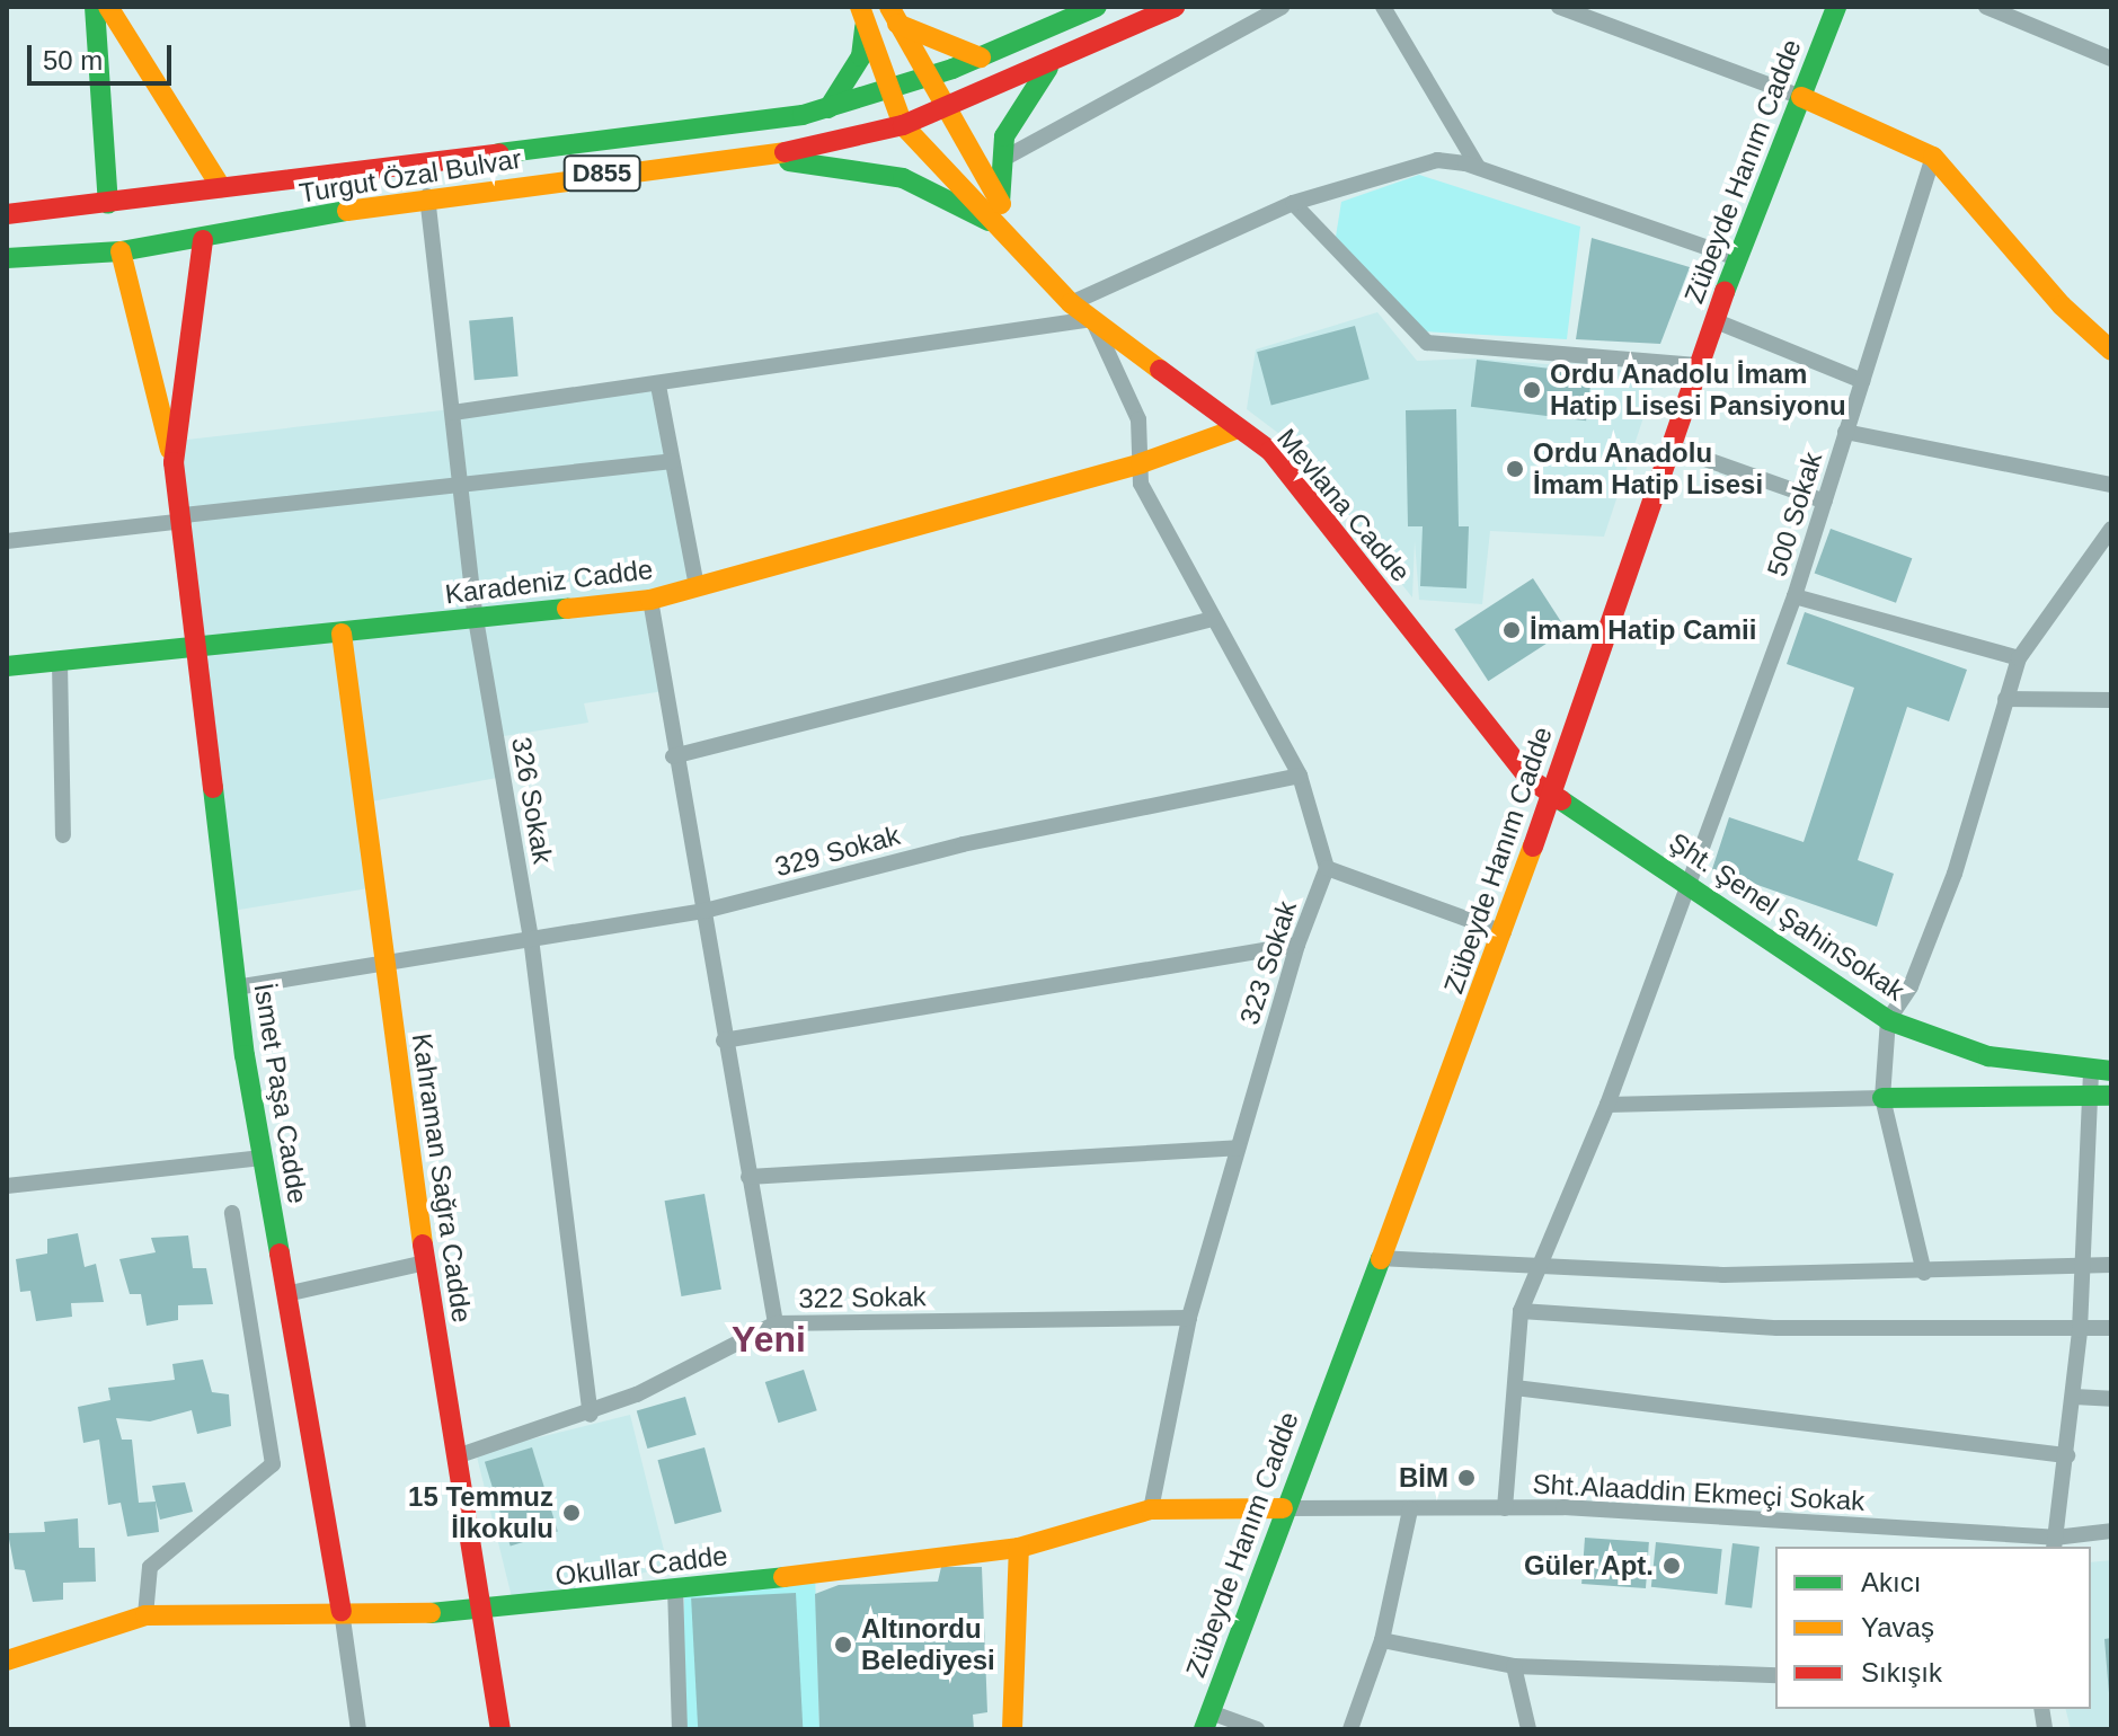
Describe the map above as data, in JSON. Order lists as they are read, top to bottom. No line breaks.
{"streets":{"main road":["Zübeyde Hanım Cadde","D855","Turgut Özal Bulvar","Mevlana Cadde","Karadeniz Cadde","Şht. Şenel ŞahinSokak","İsmet Paşa Cadde","Kahraman Sağra Cadde","Okullar Cadde"],"street":["500 Sokak","326 Sokak","329 Sokak","323 Sokak","322 Sokak","Sht.Alaaddin Ekmeçi Sokak"]},"crossings":[["Zübeyde Hanım Cadde","Mevlana Cadde"],["Zübeyde Hanım Cadde","Şht. Şenel ŞahinSokak"],["Zübeyde Hanım Cadde","Sht.Alaaddin Ekmeçi Sokak"],["Zübeyde Hanım Cadde","Okullar Cadde"],["Turgut Özal Bulvar","Mevlana Cadde"],["Turgut Özal Bulvar","326 Sokak"],["Turgut Özal Bulvar","İsmet Paşa Cadde"],["Mevlana Cadde","Karadeniz Cadde"],["Mevlana Cadde","Şht. Şenel ŞahinSokak"],["500 Sokak","Şht. Şenel ŞahinSokak"],["500 Sokak","Sht.Alaaddin Ekmeçi Sokak"],["Karadeniz Cadde","326 Sokak"],["Karadeniz Cadde","İsmet Paşa Cadde"],["Karadeniz Cadde","Kahraman Sağra Cadde"],["326 Sokak","329 Sokak"],["326 Sokak","322 Sokak"],["329 Sokak","İsmet Paşa Cadde"],["329 Sokak","Kahraman Sağra Cadde"],["323 Sokak","322 Sokak"],["323 Sokak","Okullar Cadde"],["İsmet Paşa Cadde","Okullar Cadde"],["Kahraman Sağra Cadde","322 Sokak"],["Kahraman Sağra Cadde","Okullar Cadde"],["Sht.Alaaddin Ekmeçi Sokak","Okullar Cadde"]],"districts":["Yeni"],"places":["Ordu Anadolu İmam Hatip Lisesi Pansiyonu","Ordu Anadolu İmam Hatip Lisesi","İmam Hatip Camii","BİM","15 Temmuz İlkokulu","Güler Apt.","Altınordu Belediyesi"],"legend":["Akıcı","Yavaş","Sıkışık"],"scale_bar":"50 m"}
